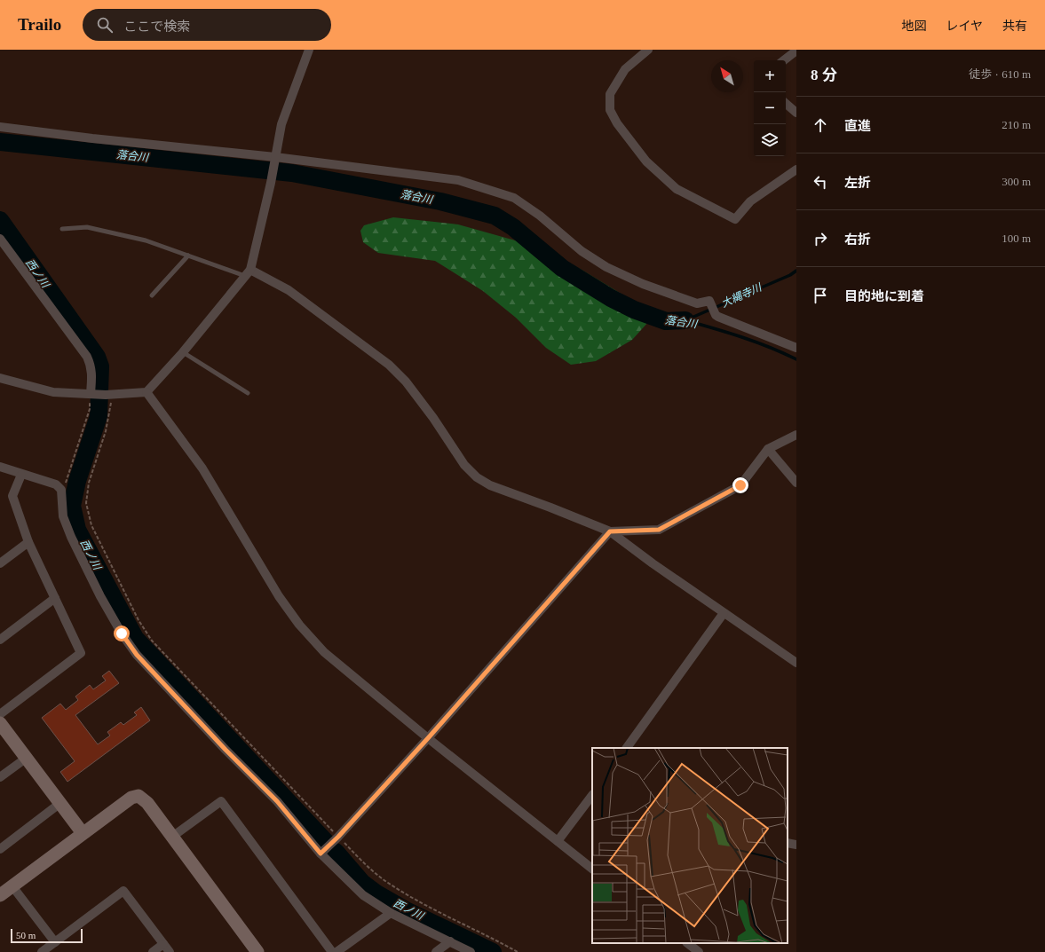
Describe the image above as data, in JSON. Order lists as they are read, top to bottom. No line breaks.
{"water":["落合川","西ノ川","大縄寺川"],"scale_bar":"50 m","north":"top left","page":{"header":"Trailo","search":"ここで検索","nav":["地図","レイヤ","共有"],"heading":["8 分","徒歩 · 610 m"],"map_buttons":["+","−"],"list":[["直進","210 m"],["左折","300 m"],["右折","100 m"],"目的地に到着"],"scale":"50 m"}}
